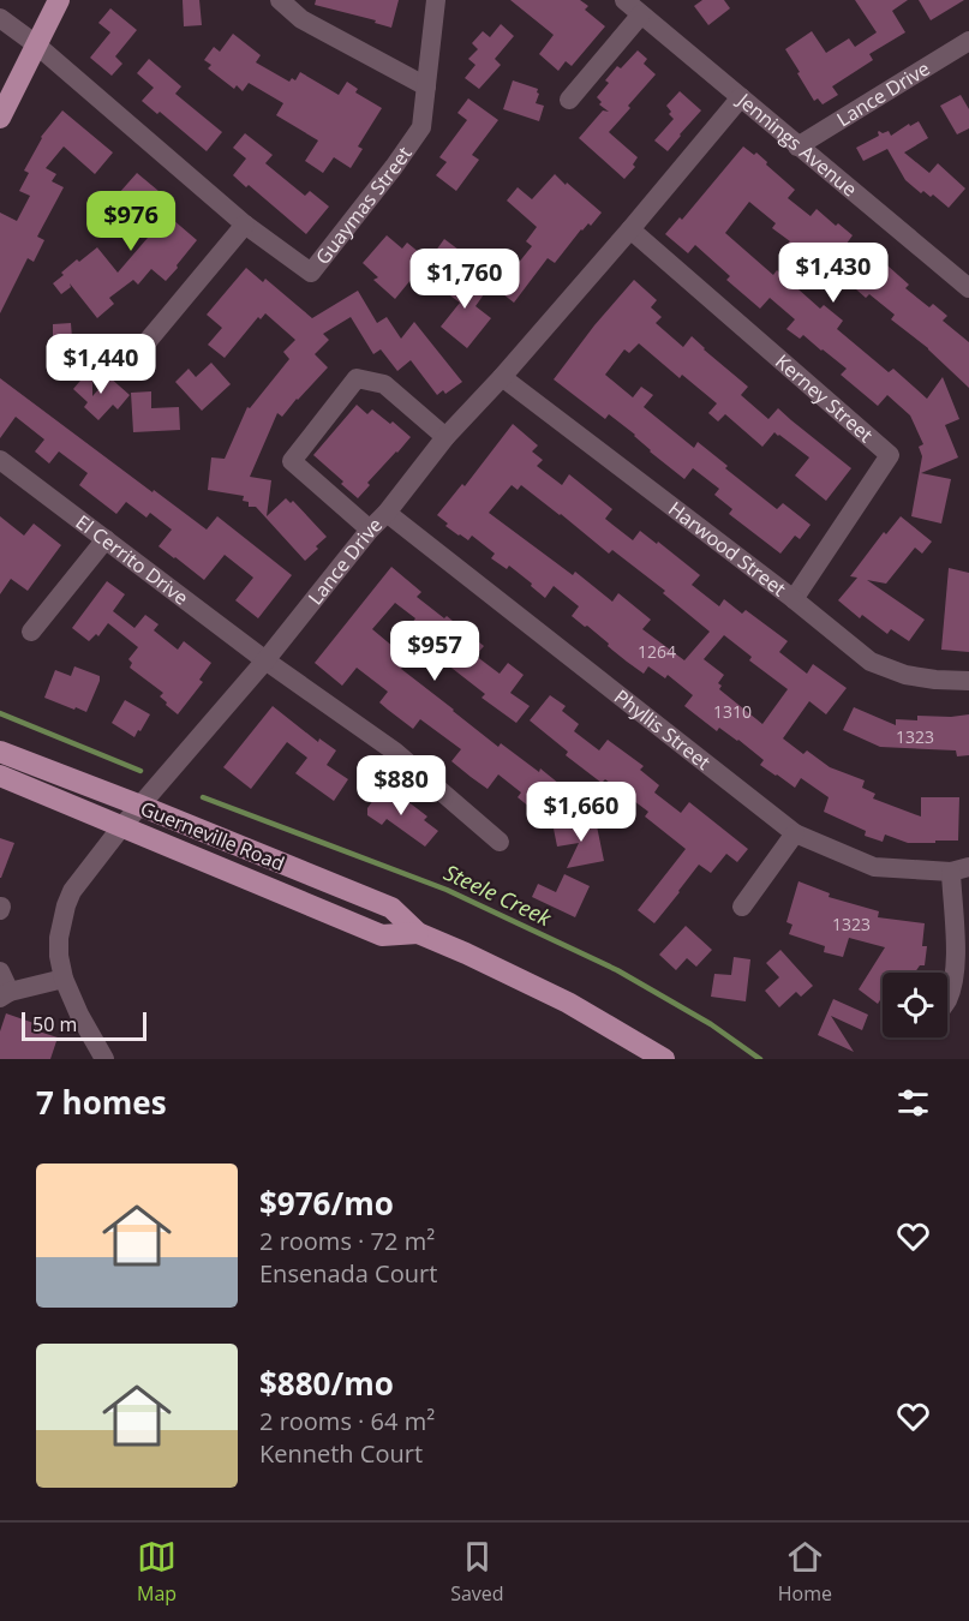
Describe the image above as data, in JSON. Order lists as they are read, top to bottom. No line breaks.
{"streets":{"main road":["Guerneville Road"],"street":["Lance Drive","Jennings Avenue","Guaymas Street","Kerney Street","Harwood Street","El Cerrito Drive","Phyllis Street"]},"crossings":[["Lance Drive","Jennings Avenue"],["Lance Drive","Kerney Street"],["Lance Drive","Harwood Street"],["Lance Drive","El Cerrito Drive"],["Lance Drive","Phyllis Street"],["Lance Drive","Guerneville Road"],["Kerney Street","Harwood Street"]],"water":["Steele Creek"],"house_numbers":["1264","1310","1323","1323"],"scale_bar":"50 m","page":{"price":["$976","$1,430","$1,760","$1,440","$957","$880","$1,660"],"scale":"50 m","heading":"7 homes","list":[{"name":"$976/mo","note":"2 rooms · 72 m² · Ensenada Court"},{"name":"$880/mo","note":"2 rooms · 64 m² · Kenneth Court"}],"tabs":["Map","Saved","Home"]}}
